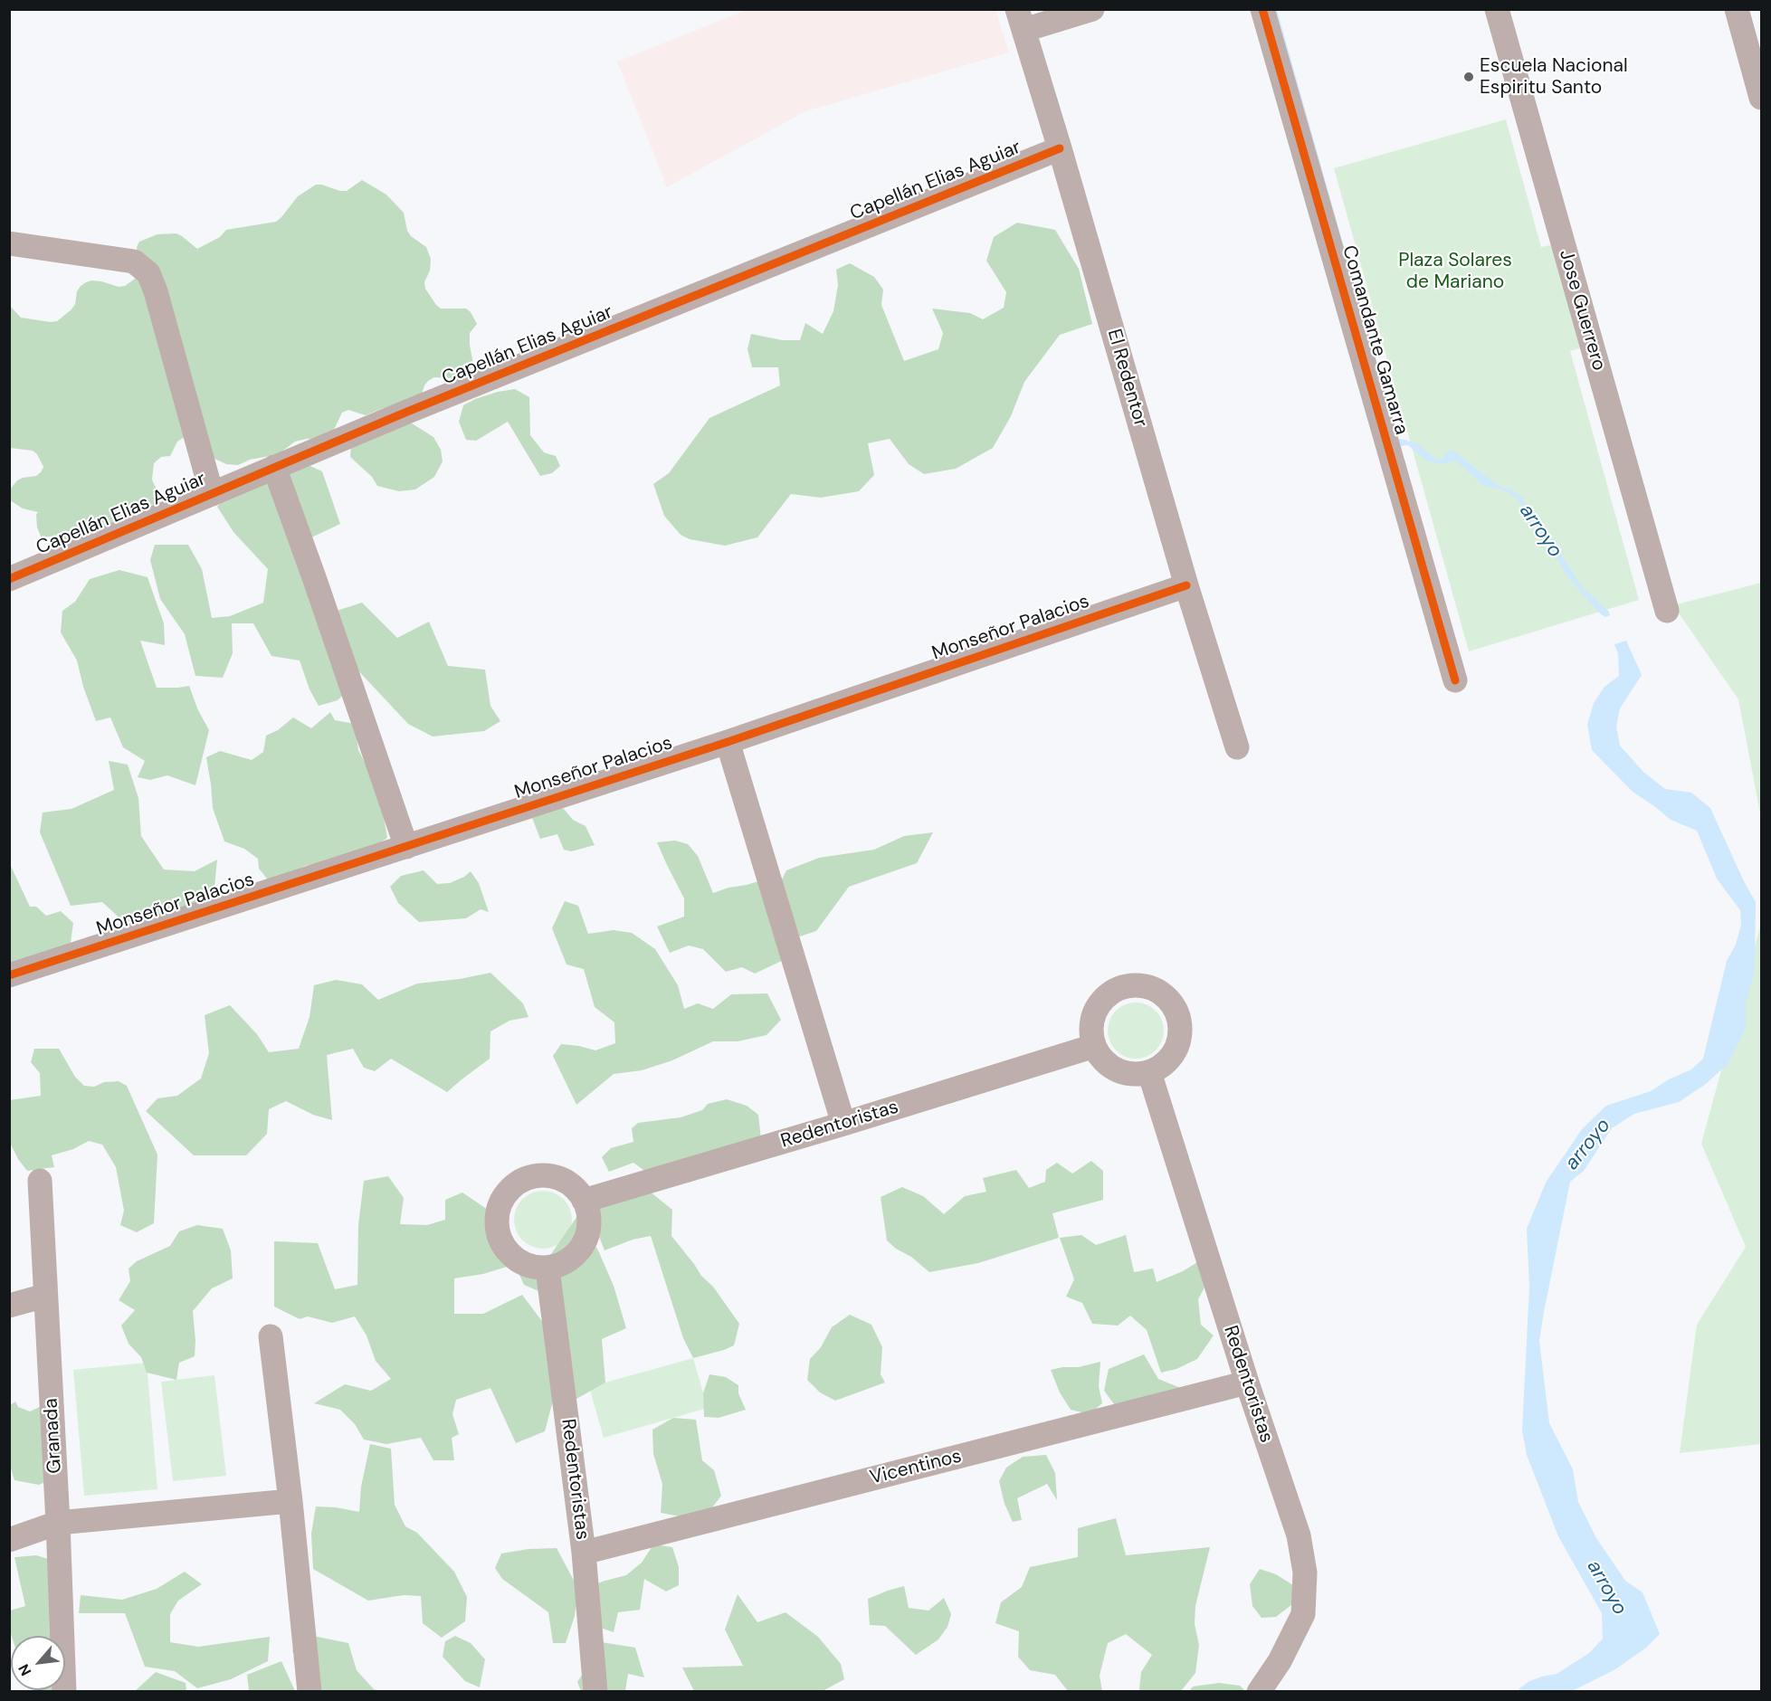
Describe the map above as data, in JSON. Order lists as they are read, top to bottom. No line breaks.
{"streets":{"street":["Capellán Elias Aguiar","Jose Guerrero","Comandante Gamarra","El Redentor","Monseñor Palacios","Redentoristas","Granada","Vicentinos"]},"crossings":[["Capellán Elias Aguiar","El Redentor"],["El Redentor","Monseñor Palacios"],["Redentoristas","Vicentinos"]],"water":["arroyo"],"parks":["Plaza Solares de Mariano"],"places":["Escuela Nacional Espiritu Santo"],"north":"bottom left"}
